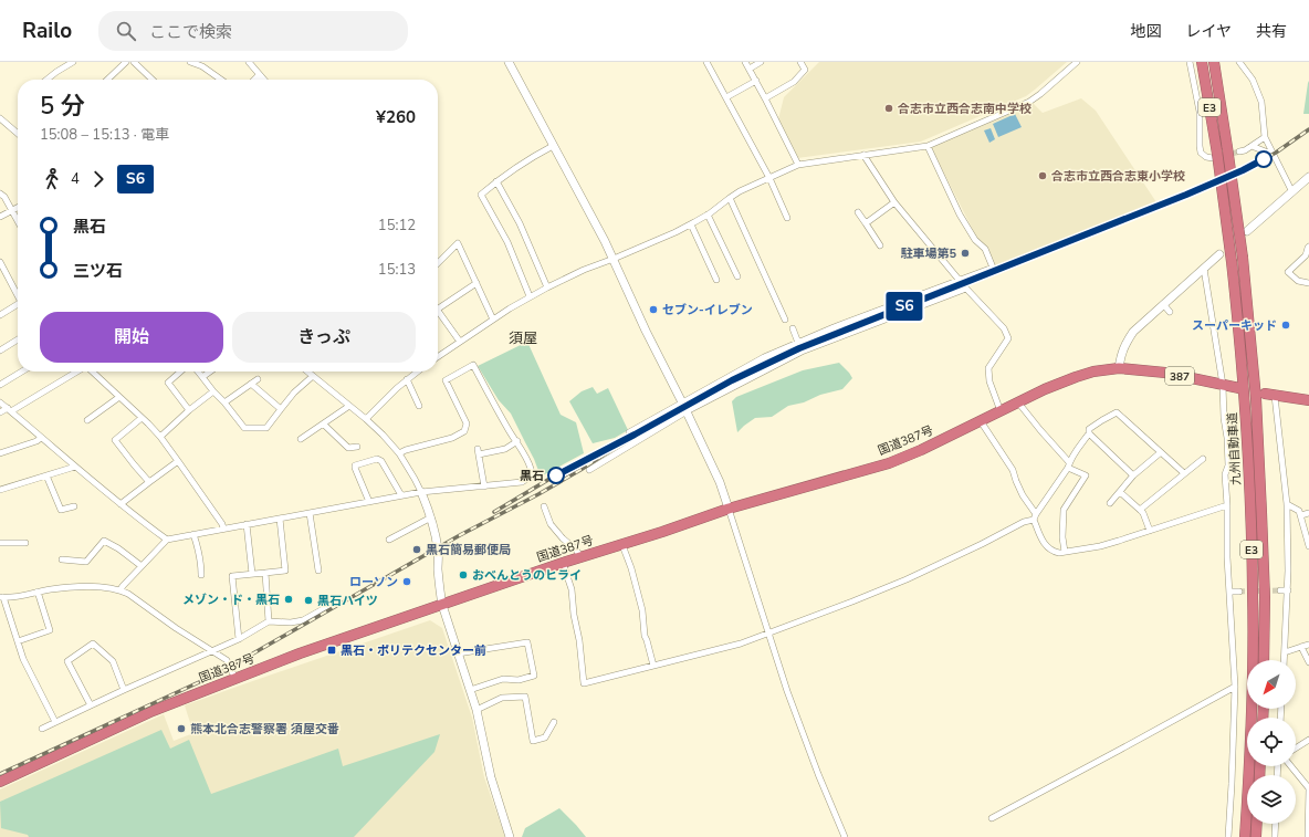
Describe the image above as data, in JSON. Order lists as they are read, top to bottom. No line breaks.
{"streets":{"highway":["E3","387","国道387号","九州自動車道"]},"crossings":[["387","国道387号"]],"districts":["須屋"],"places":{"other":["合志市立西合志南中学校","合志市立西合志東小学校","駐車場第5","セブン-イレブン","スーパーキッド","黒石","黒石簡易郵便局","おべんとうのヒライ","ローソン","メゾン・ド・黒石","黒石ハイツ","熊本北合志警察署 須屋交番"],"transit":["黒石・ポリテクセンター前"]},"north":"bottom left","page":{"header":"Railo","search":"ここで検索","nav":["地図","レイヤ","共有"],"on_map":"S6","heading":["5 分","15:08 – 15:13 · 電車","¥260"],"legs":["4","S6"],"list":[{"name":"黒石","value":"15:12"},{"name":"三ツ石","value":"15:13"}],"buttons":["開始","きっぷ"]}}
